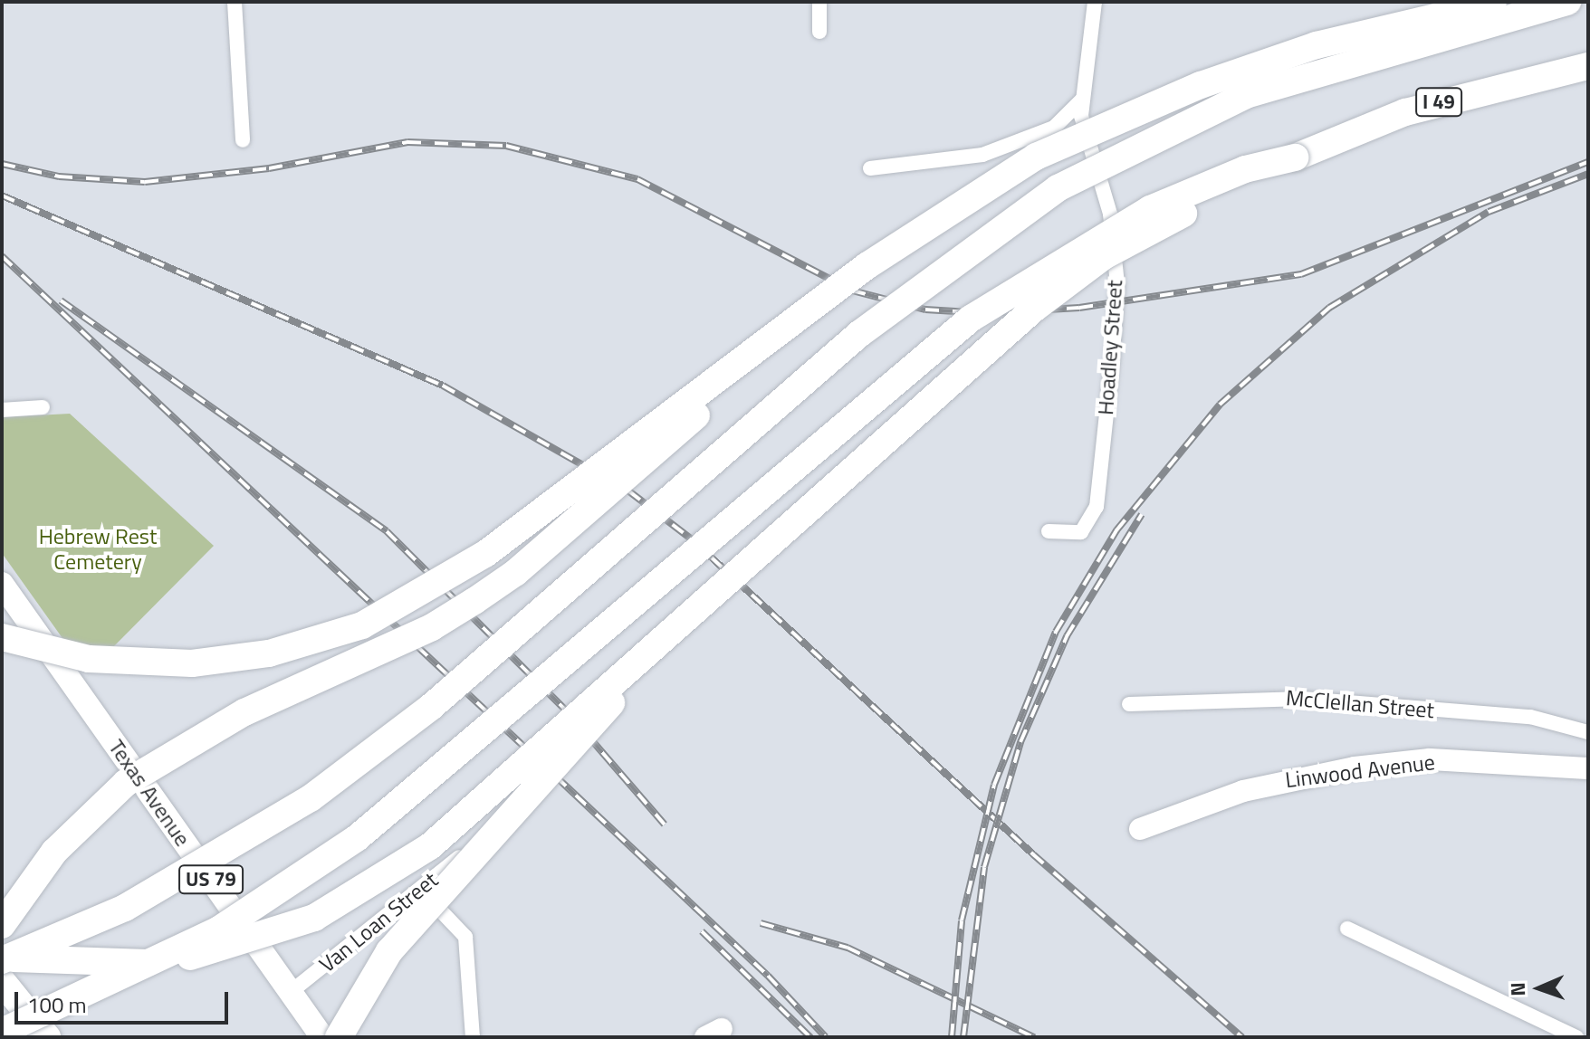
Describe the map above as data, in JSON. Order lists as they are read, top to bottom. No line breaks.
{"streets":{"highway":["I 49"],"main road":["Linwood Avenue","Texas Avenue","US 79"],"street":["Hoadley Street","McClellan Street","Van Loan Street"]},"crossings":[["Texas Avenue","Van Loan Street"]],"parks":["Hebrew Rest Cemetery"],"scale_bar":"100 m","north":"left"}
